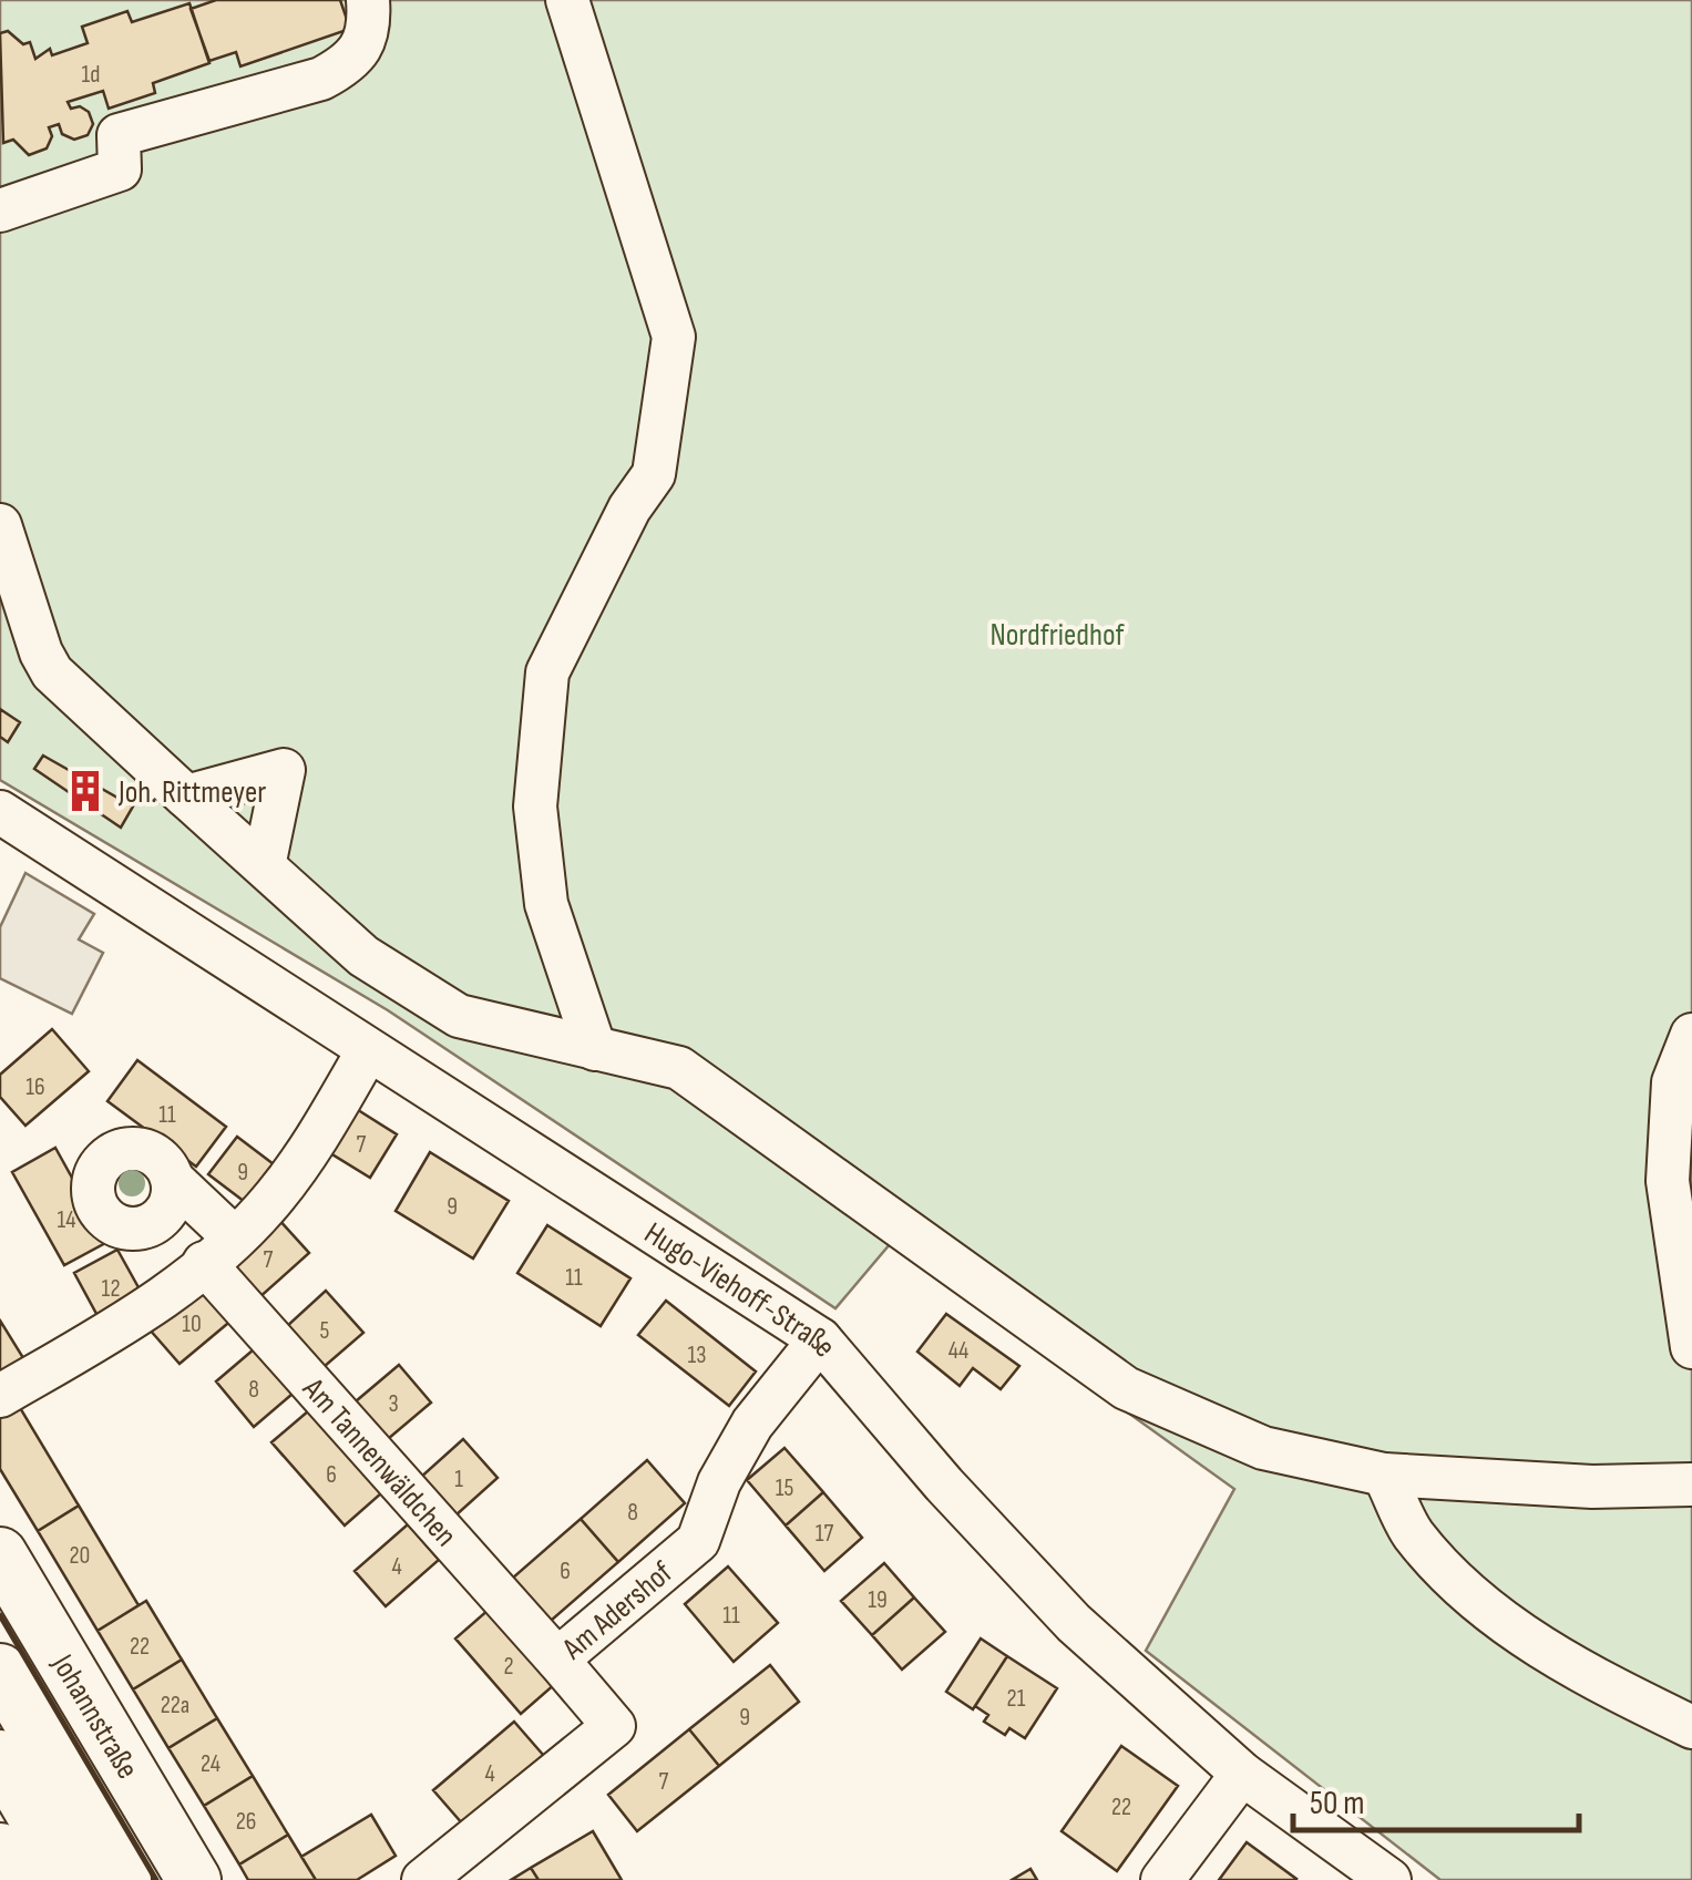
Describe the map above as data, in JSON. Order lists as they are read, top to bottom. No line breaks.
{"streets":{"main road":["Johannstraße"],"street":["Hugo-Viehoff-Straße","Am Tannenwäldchen","Am Adershof"]},"crossings":[["Hugo-Viehoff-Straße","Am Adershof"],["Am Tannenwäldchen","Am Adershof"]],"parks":["Nordfriedhof"],"places":{"building":["Joh. Rittmeyer"]},"house_numbers":["1d","16","11","7","9","9","14","7","11","12","10","5","44","13","8","3","6","1","15","8","17","20","4","6","19","11","22","2","21","22a","9","24","4","7","22","26"],"scale_bar":"50 m"}
